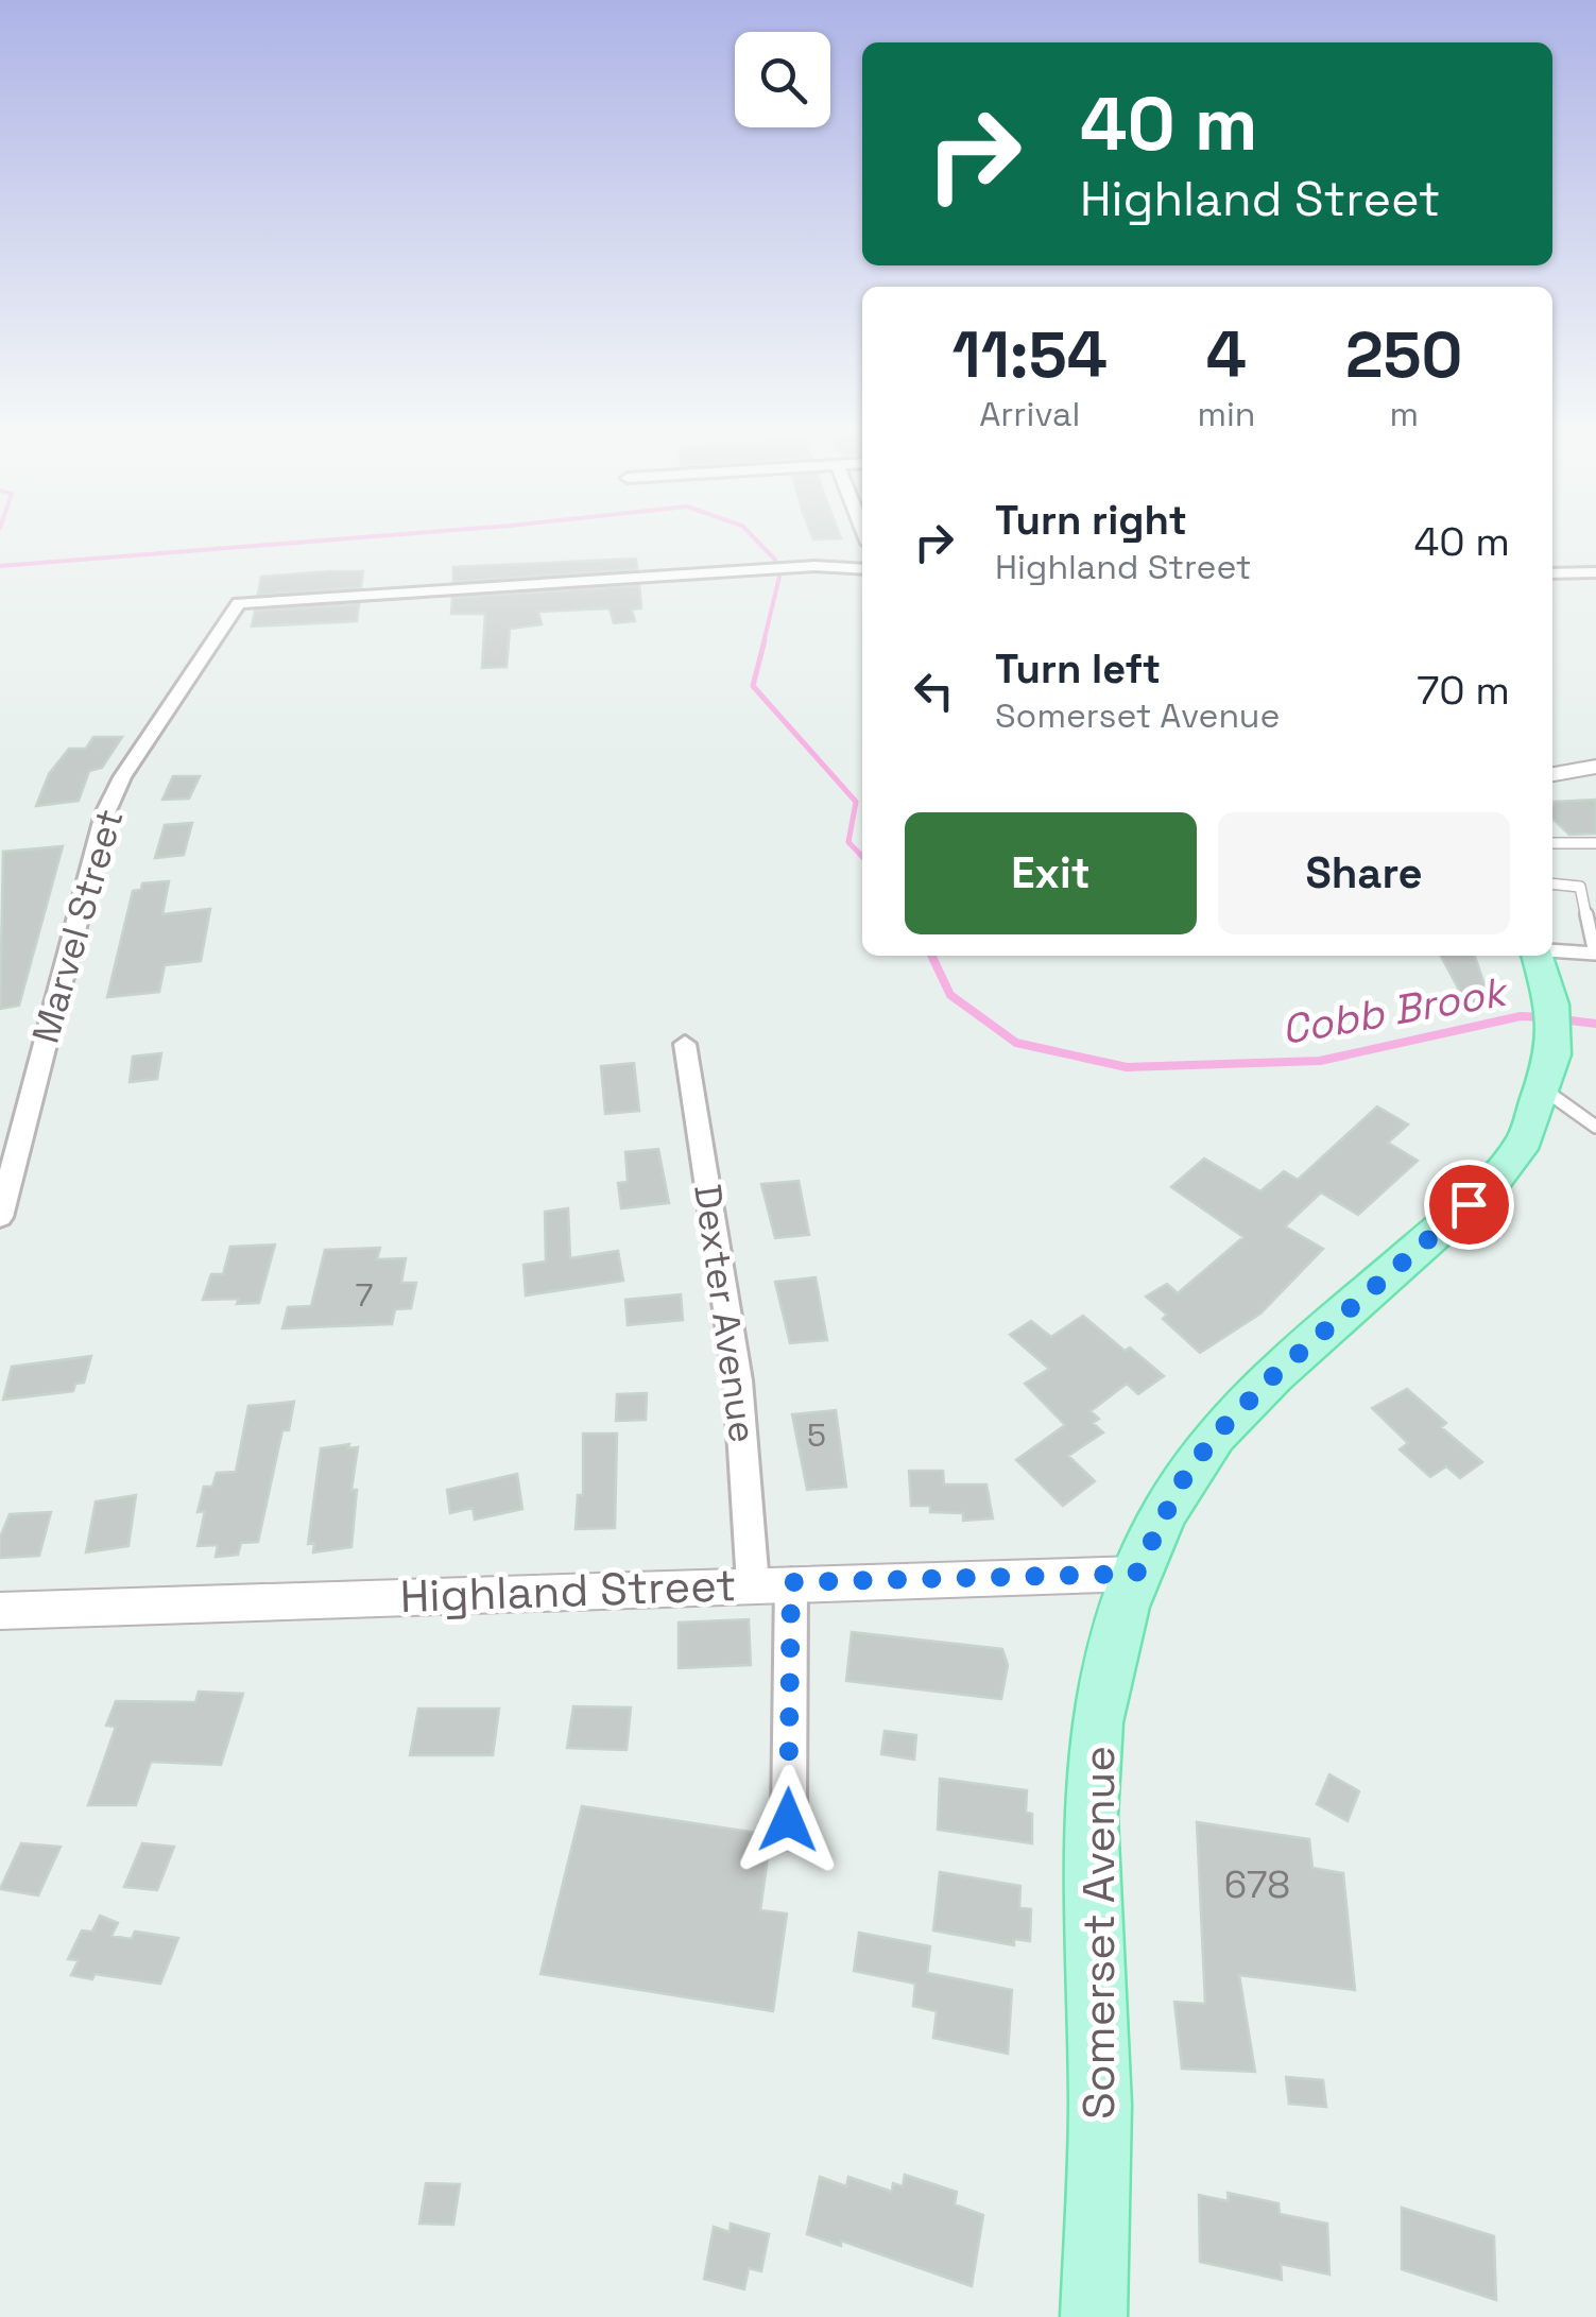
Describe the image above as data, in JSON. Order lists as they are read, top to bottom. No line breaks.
{"streets":{"main road":["Somerset Avenue"],"street":["Marvel Street","Dexter Avenue","Highland Street"]},"crossings":[["Dexter Avenue","Highland Street"],["Highland Street","Somerset Avenue"]],"water":["Cobb Brook"],"house_numbers":["7","5","678"],"page":{"turn":["40 m","Highland Street"],"eta":["11:54","Arrival","4","min","250","m"],"list":[{"name":"Turn right","note":"Highland Street","value":"40 m"},{"name":"Turn left","note":"Somerset Avenue","value":"70 m"}],"buttons":["Exit","Share"]}}
